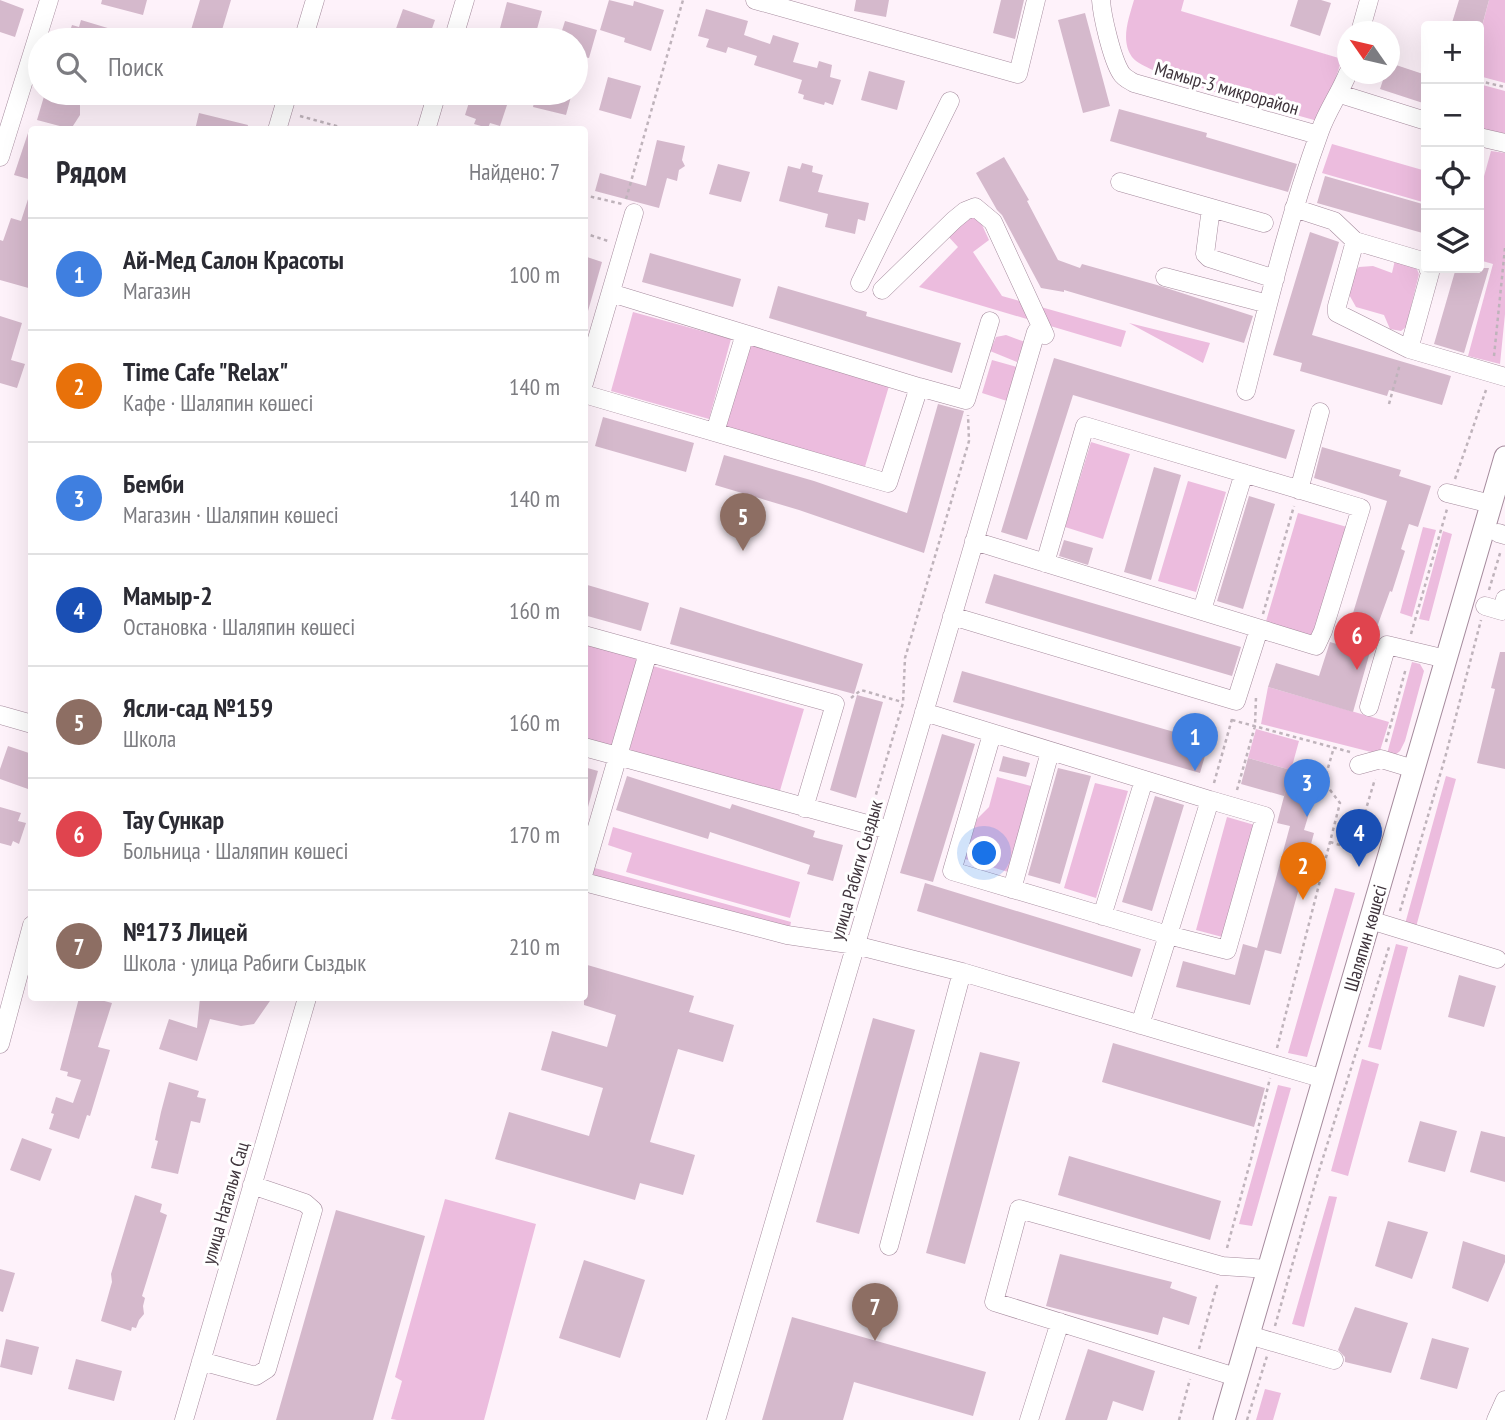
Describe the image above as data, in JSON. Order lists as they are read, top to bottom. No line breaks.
{"streets":{"main road":["Шаляпин көшесі"],"street":["Мамыр-3 микрорайон","улица Рабиги Сыздык","улица Натальи Сац"]},"north":"top left","page":{"map_buttons":["+","−"],"search":"Поиск","heading":["Рядом","Найдено: 7"],"list":[{"mark":"1","name":"Ай-Мед Салон Красоты","note":"Магазин","value":"100 m"},{"mark":"2","name":"Time Cafe \"Relax\"","note":"Кафе · Шаляпин көшесі","value":"140 m"},{"mark":"3","name":"Бемби","note":"Магазин · Шаляпин көшесі","value":"140 m"},{"mark":"4","name":"Мамыр-2","note":"Остановка · Шаляпин көшесі","value":"160 m"},{"mark":"5","name":"Ясли-сад №159","note":"Школа","value":"160 m"},{"mark":"6","name":"Тау Сункар","note":"Больница · Шаляпин көшесі","value":"170 m"},{"mark":"7","name":"№173 Лицей","note":"Школа · улица Рабиги Сыздык","value":"210 m"}],"pins":["5","6","1","3","4","2","7"]}}
